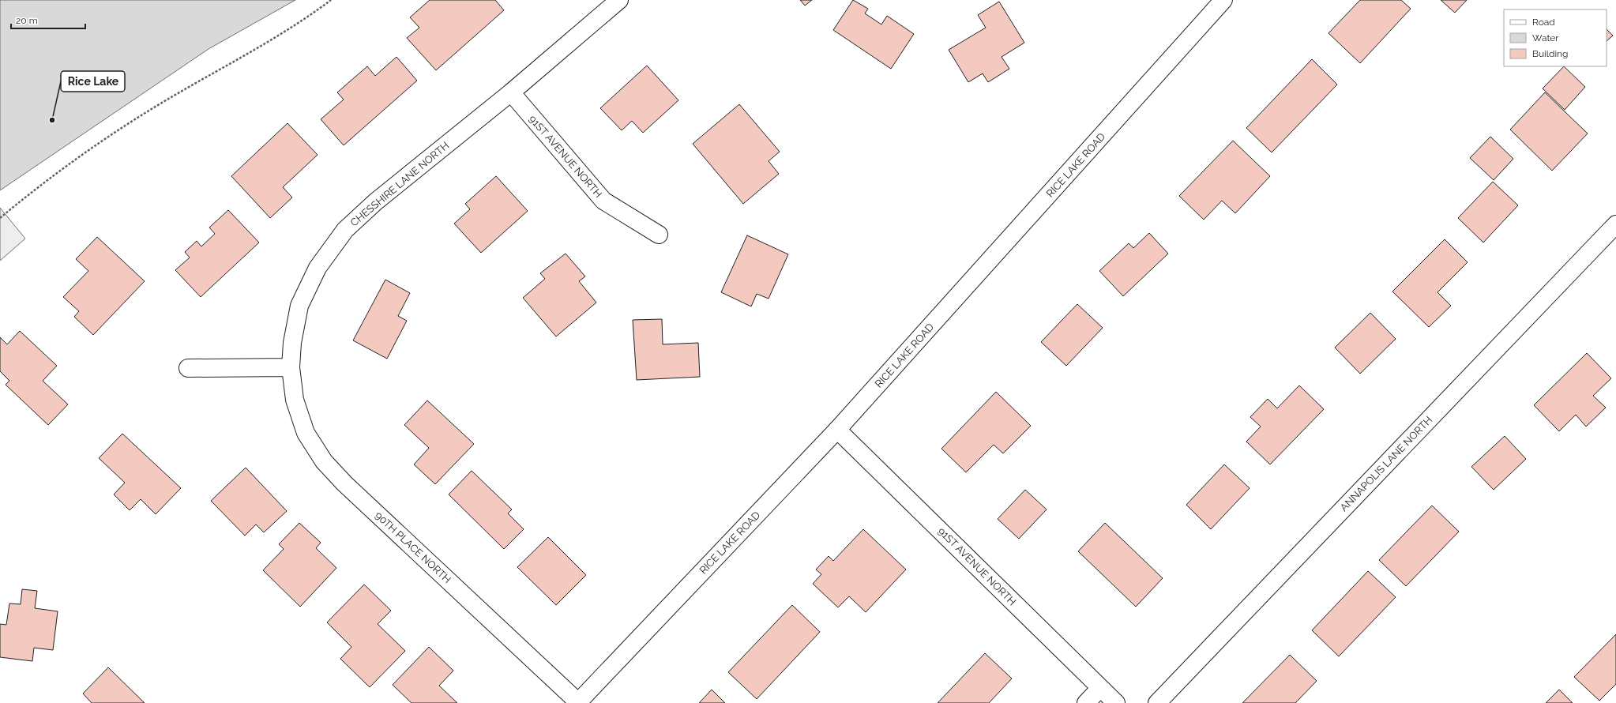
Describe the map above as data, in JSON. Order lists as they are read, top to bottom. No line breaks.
{"streets":{"street":["91ST AVENUE NORTH","RICE LAKE ROAD","CHESSHIRE LANE NORTH","ANNAPOLIS LANE NORTH","90TH PLACE NORTH"]},"crossings":[["91ST AVENUE NORTH","RICE LAKE ROAD"],["91ST AVENUE NORTH","CHESSHIRE LANE NORTH"],["RICE LAKE ROAD","90TH PLACE NORTH"],["CHESSHIRE LANE NORTH","90TH PLACE NORTH"]],"places":["Rice Lake"],"legend":["Road","Water","Building"],"scale_bar":"20 m"}
